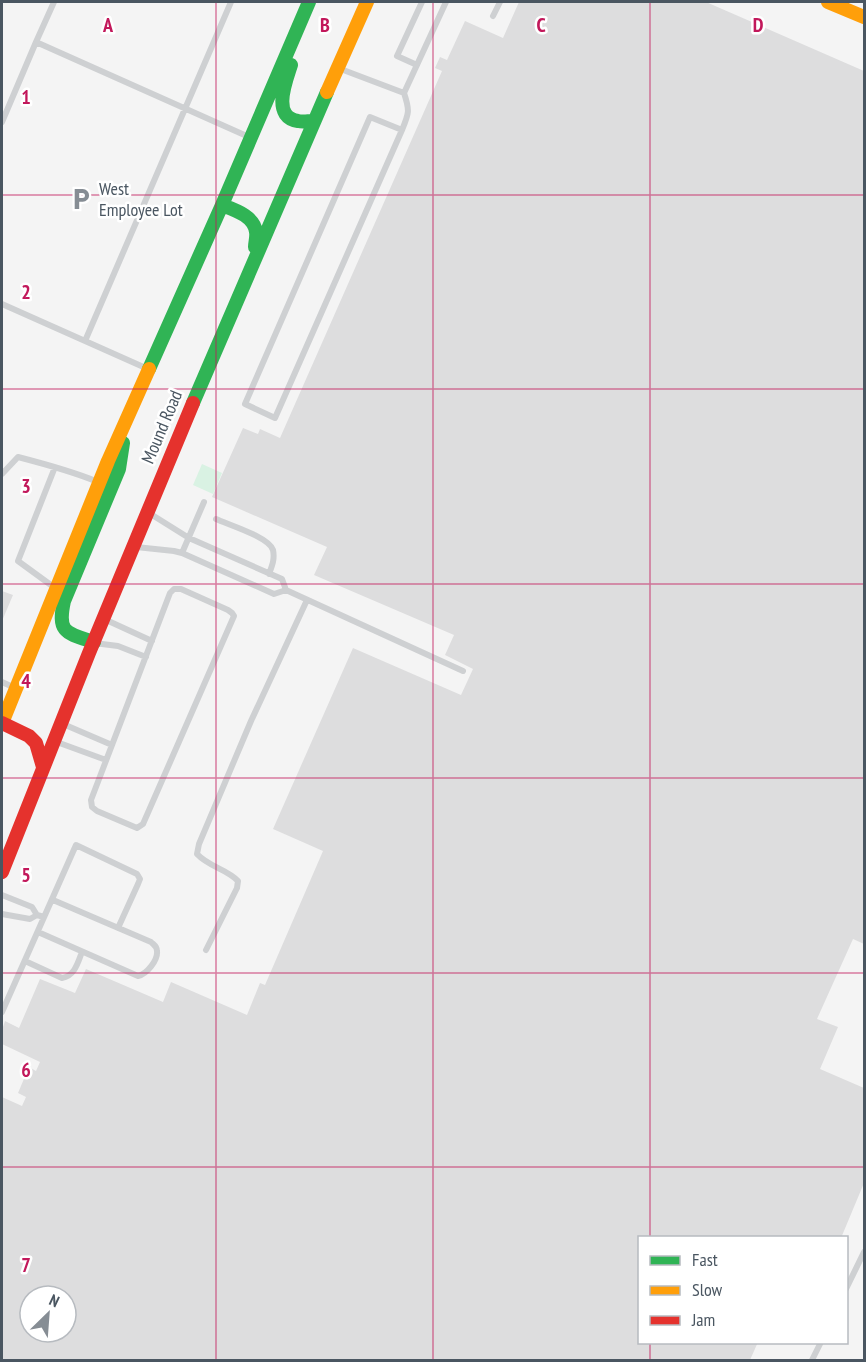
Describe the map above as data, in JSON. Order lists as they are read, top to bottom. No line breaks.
{"streets":{"main road":["Mound Road"]},"places":{"parking":["West Employee Lot"]},"legend":["Fast","Slow","Jam"],"north":"top right","grid":{"columns":["A","B","C","D"],"rows":["1","2","3","4","5","6","7"]}}
